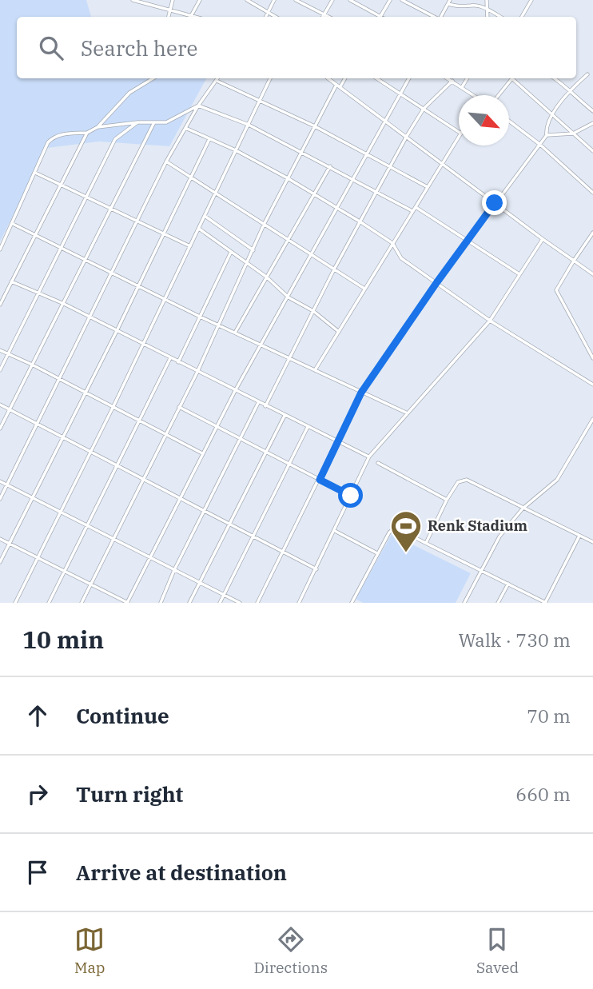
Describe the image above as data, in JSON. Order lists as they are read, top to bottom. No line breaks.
{"places":{"sports":["Renk Stadium"]},"north":"bottom right","page":{"search":"Search here","heading":["10 min","Walk · 730 m"],"list":[["Continue","70 m"],["Turn right","660 m"],"Arrive at destination"],"nav":["Map","Directions","Saved"]}}
